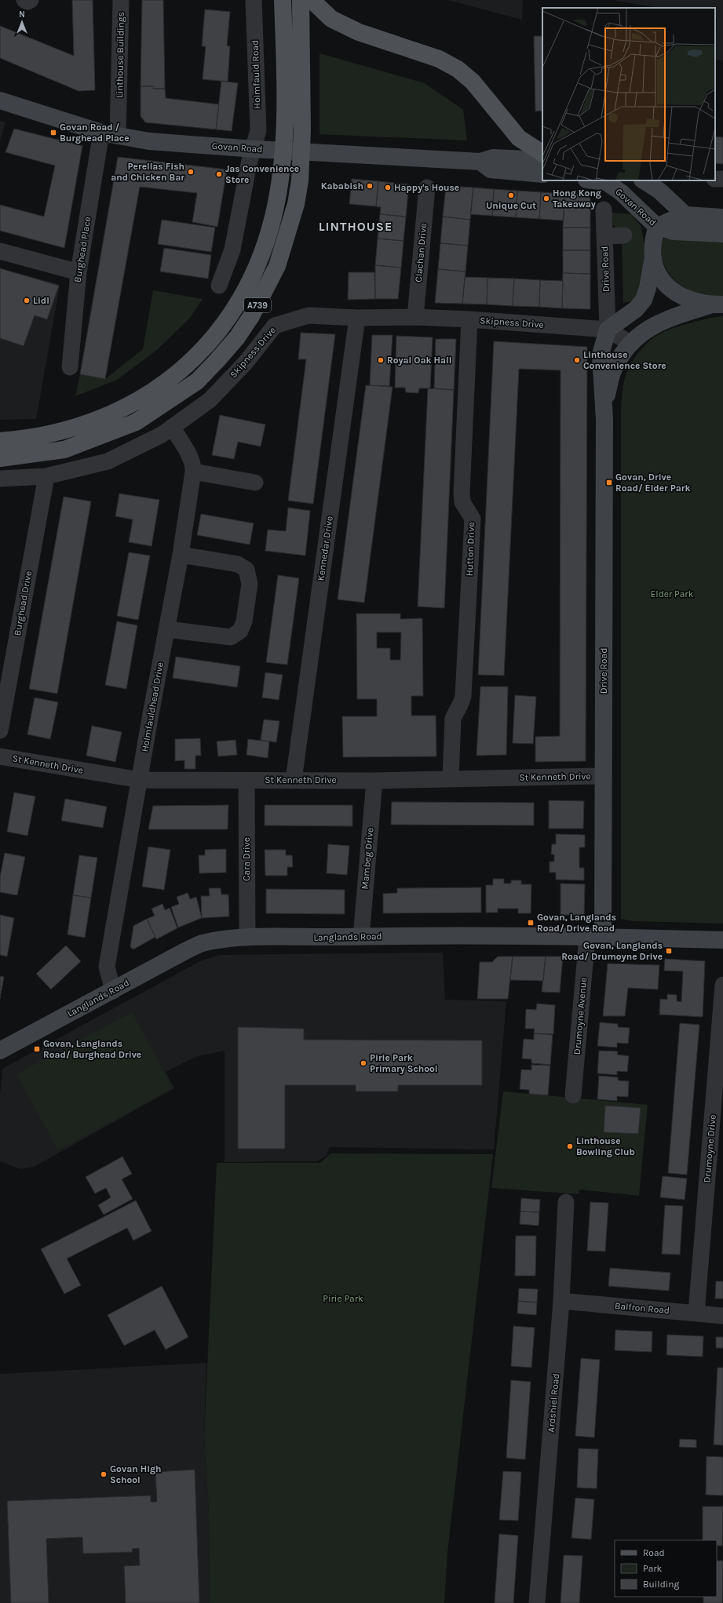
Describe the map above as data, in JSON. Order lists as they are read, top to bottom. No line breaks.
{"streets":{"main road":["A739"],"street":["Linthouse Buildings","Holmfauld Road","Govan Road","Burghead Place","Clachan Drive","Drive Road","Skipness Drive","Kennedar Drive","Hutton Drive","Burghead Drive","Holmfauldhead Drive","St Kenneth Drive","Mambeg Drive","Cara Drive","Langlands Road","Drumoyne Avenue","Drumoyne Drive","Balfron Road","Ardshiel Road"]},"crossings":[["Linthouse Buildings","Govan Road"],["Linthouse Buildings","Burghead Place"],["Holmfauld Road","Govan Road"],["Govan Road","Burghead Place"],["Clachan Drive","Skipness Drive"],["Drive Road","Skipness Drive"],["Drive Road","St Kenneth Drive"],["Drive Road","Langlands Road"],["Drive Road","Drumoyne Avenue"],["Skipness Drive","Kennedar Drive"],["Skipness Drive","Hutton Drive"],["Skipness Drive","Burghead Drive"],["Skipness Drive","Holmfauldhead Drive"],["Kennedar Drive","St Kenneth Drive"],["Hutton Drive","St Kenneth Drive"],["Holmfauldhead Drive","St Kenneth Drive"],["Holmfauldhead Drive","Langlands Road"],["St Kenneth Drive","Mambeg Drive"],["St Kenneth Drive","Cara Drive"],["Mambeg Drive","Langlands Road"],["Cara Drive","Langlands Road"],["Langlands Road","Drumoyne Avenue"],["Drumoyne Drive","Balfron Road"],["Balfron Road","Ardshiel Road"]],"districts":["LINTHOUSE"],"parks":["Elder Park","Pirie Park"],"places":{"transit":["Govan Road / Burghead Place","Govan, Drive Road/ Elder Park","Govan, Langlands Road/ Drive Road","Govan, Langlands Road/ Drumoyne Drive","Govan, Langlands Road/ Burghead Drive"],"other":["Perellas Fish and Chicken Bar","Jas Convenience Store","Kababish","Happy's House","Unique Cut","Hong Kong Takeaway","Lidl","Royal Oak Hall","Linthouse Convenience Store","Pirie Park Primary School","Linthouse Bowling Club","Govan High School"]},"legend":["Road","Park","Building"],"north":"top"}
